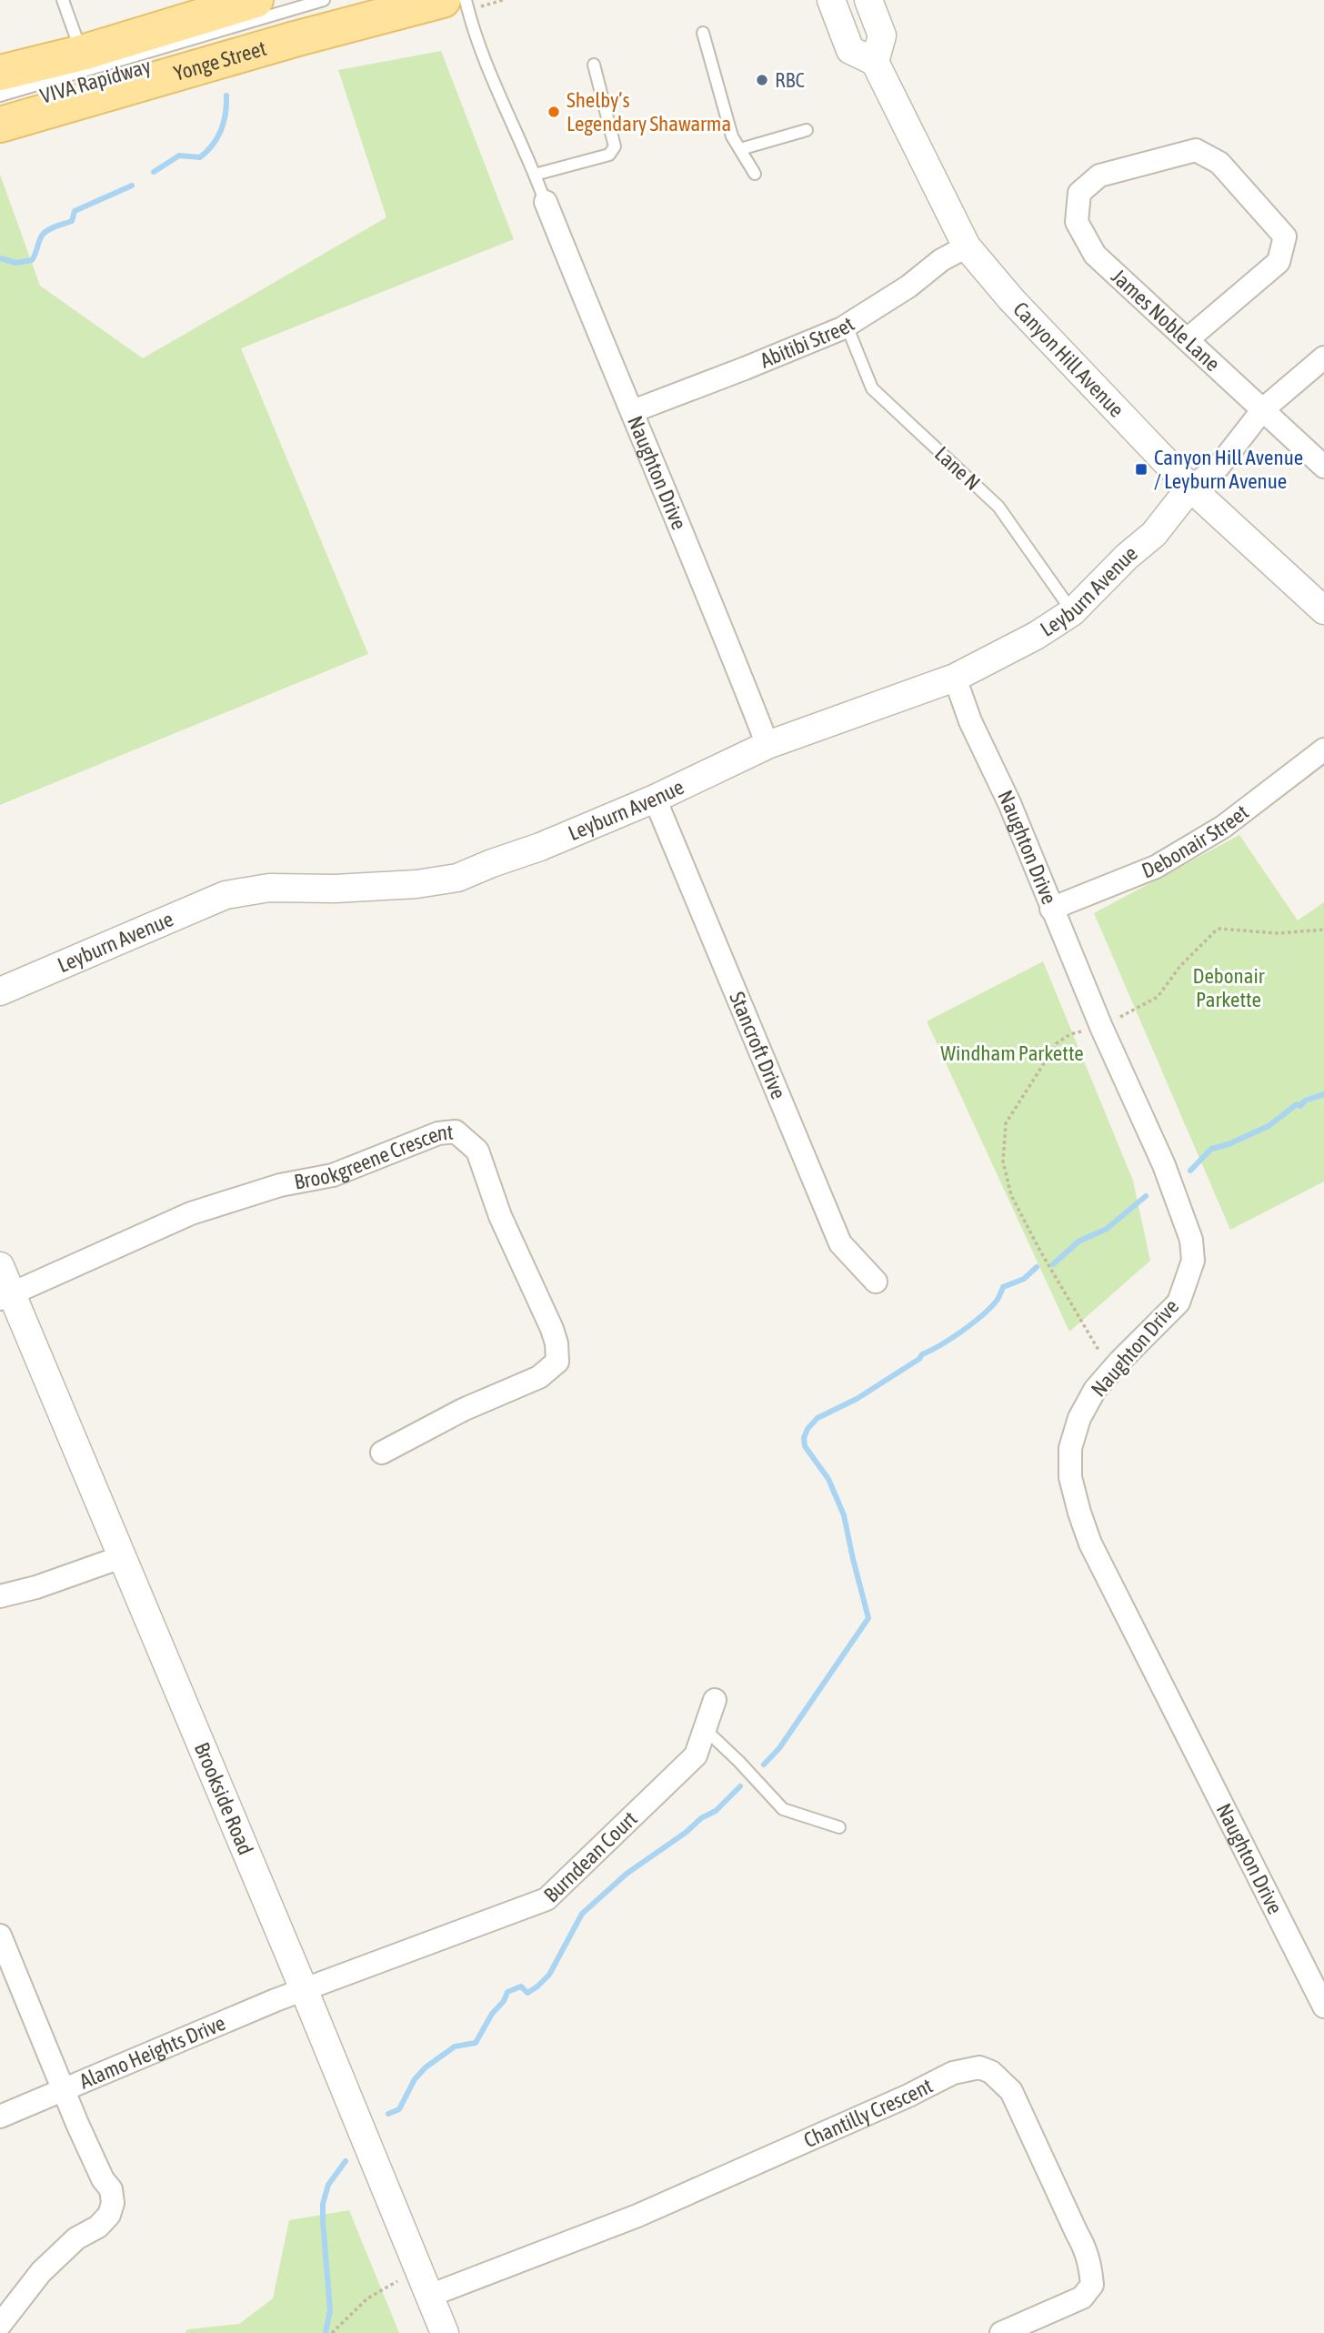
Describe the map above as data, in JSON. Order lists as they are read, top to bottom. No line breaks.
{"streets":{"main road":["Yonge Street"],"street":["James Noble Lane","Abitibi Street","Canyon Hill Avenue","Naughton Drive","Leyburn Avenue","Debonair Street","Stancroft Drive","Brookgreene Crescent","Brookside Road","Burndean Court","Alamo Heights Drive","Chantilly Crescent"],"lane":["VIVA Rapidway","Lane N"]},"crossings":[["Abitibi Street","Canyon Hill Avenue"],["Abitibi Street","Lane N"],["Abitibi Street","Naughton Drive"],["Canyon Hill Avenue","Leyburn Avenue"],["Lane N","Leyburn Avenue"],["Naughton Drive","Leyburn Avenue"],["Naughton Drive","Debonair Street"],["Leyburn Avenue","Stancroft Drive"],["Brookgreene Crescent","Brookside Road"],["Brookside Road","Burndean Court"],["Brookside Road","Alamo Heights Drive"],["Brookside Road","Chantilly Crescent"],["Burndean Court","Alamo Heights Drive"]],"parks":["Debonair Parkette","Windham Parkette"],"places":{"other":["RBC","Shelby’s Legendary Shawarma"],"transit":["Canyon Hill Avenue / Leyburn Avenue"]}}
